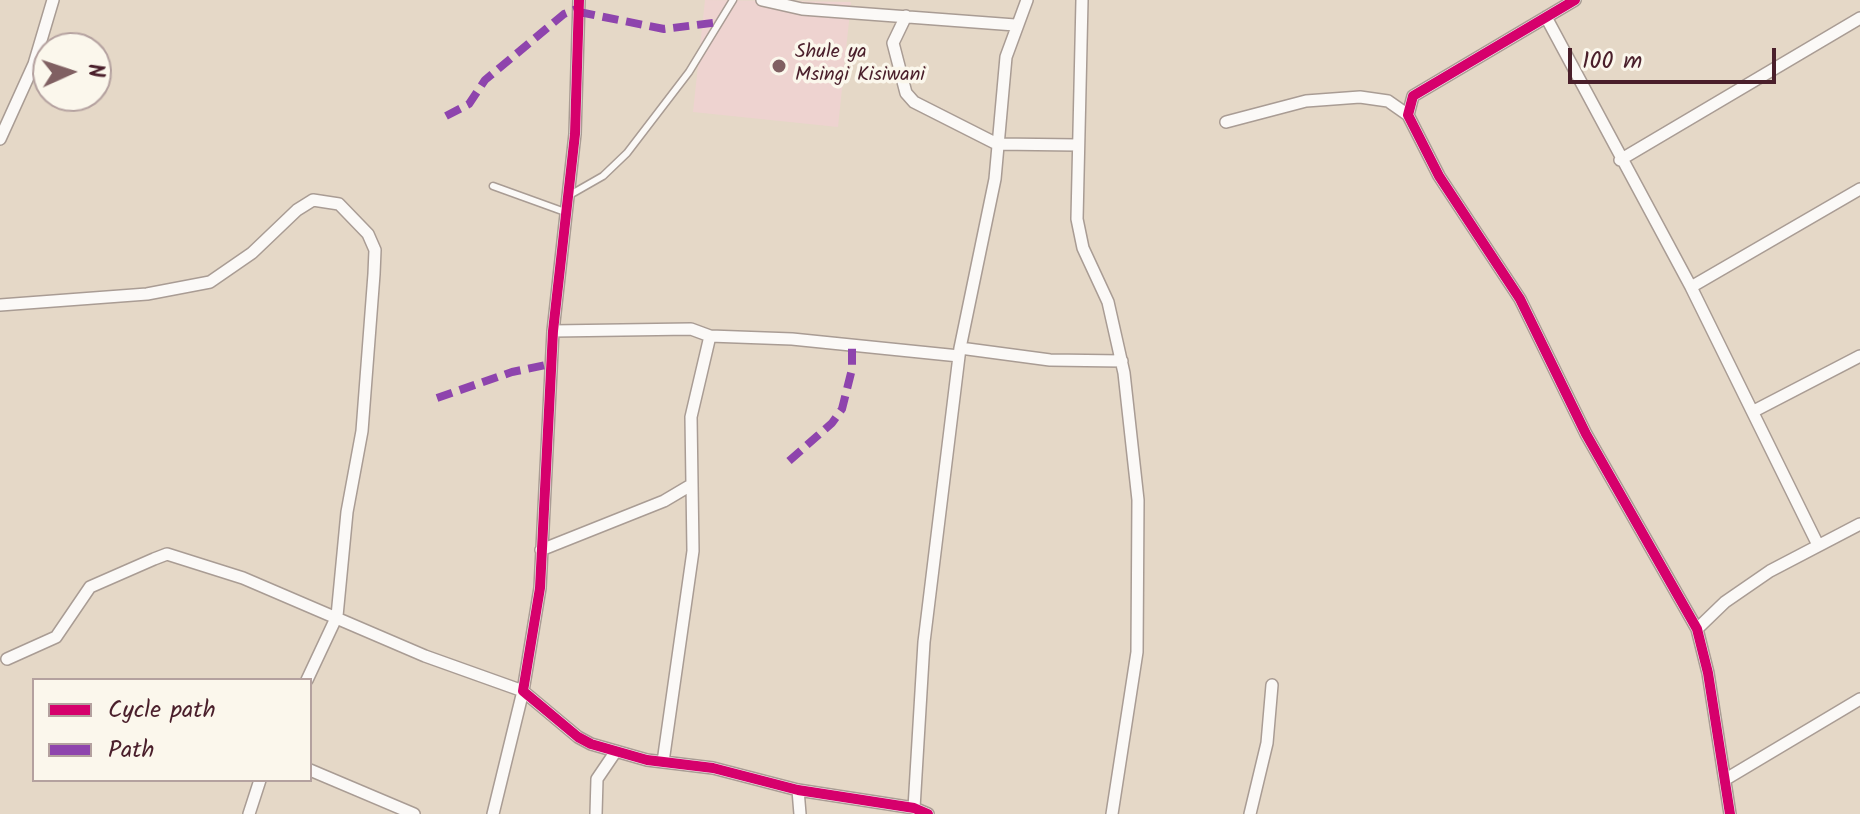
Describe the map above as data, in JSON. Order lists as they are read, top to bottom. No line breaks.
{"places":["Shule ya Msingi Kisiwani"],"legend":["Cycle path","Path"],"scale_bar":"100 m","north":"right"}
